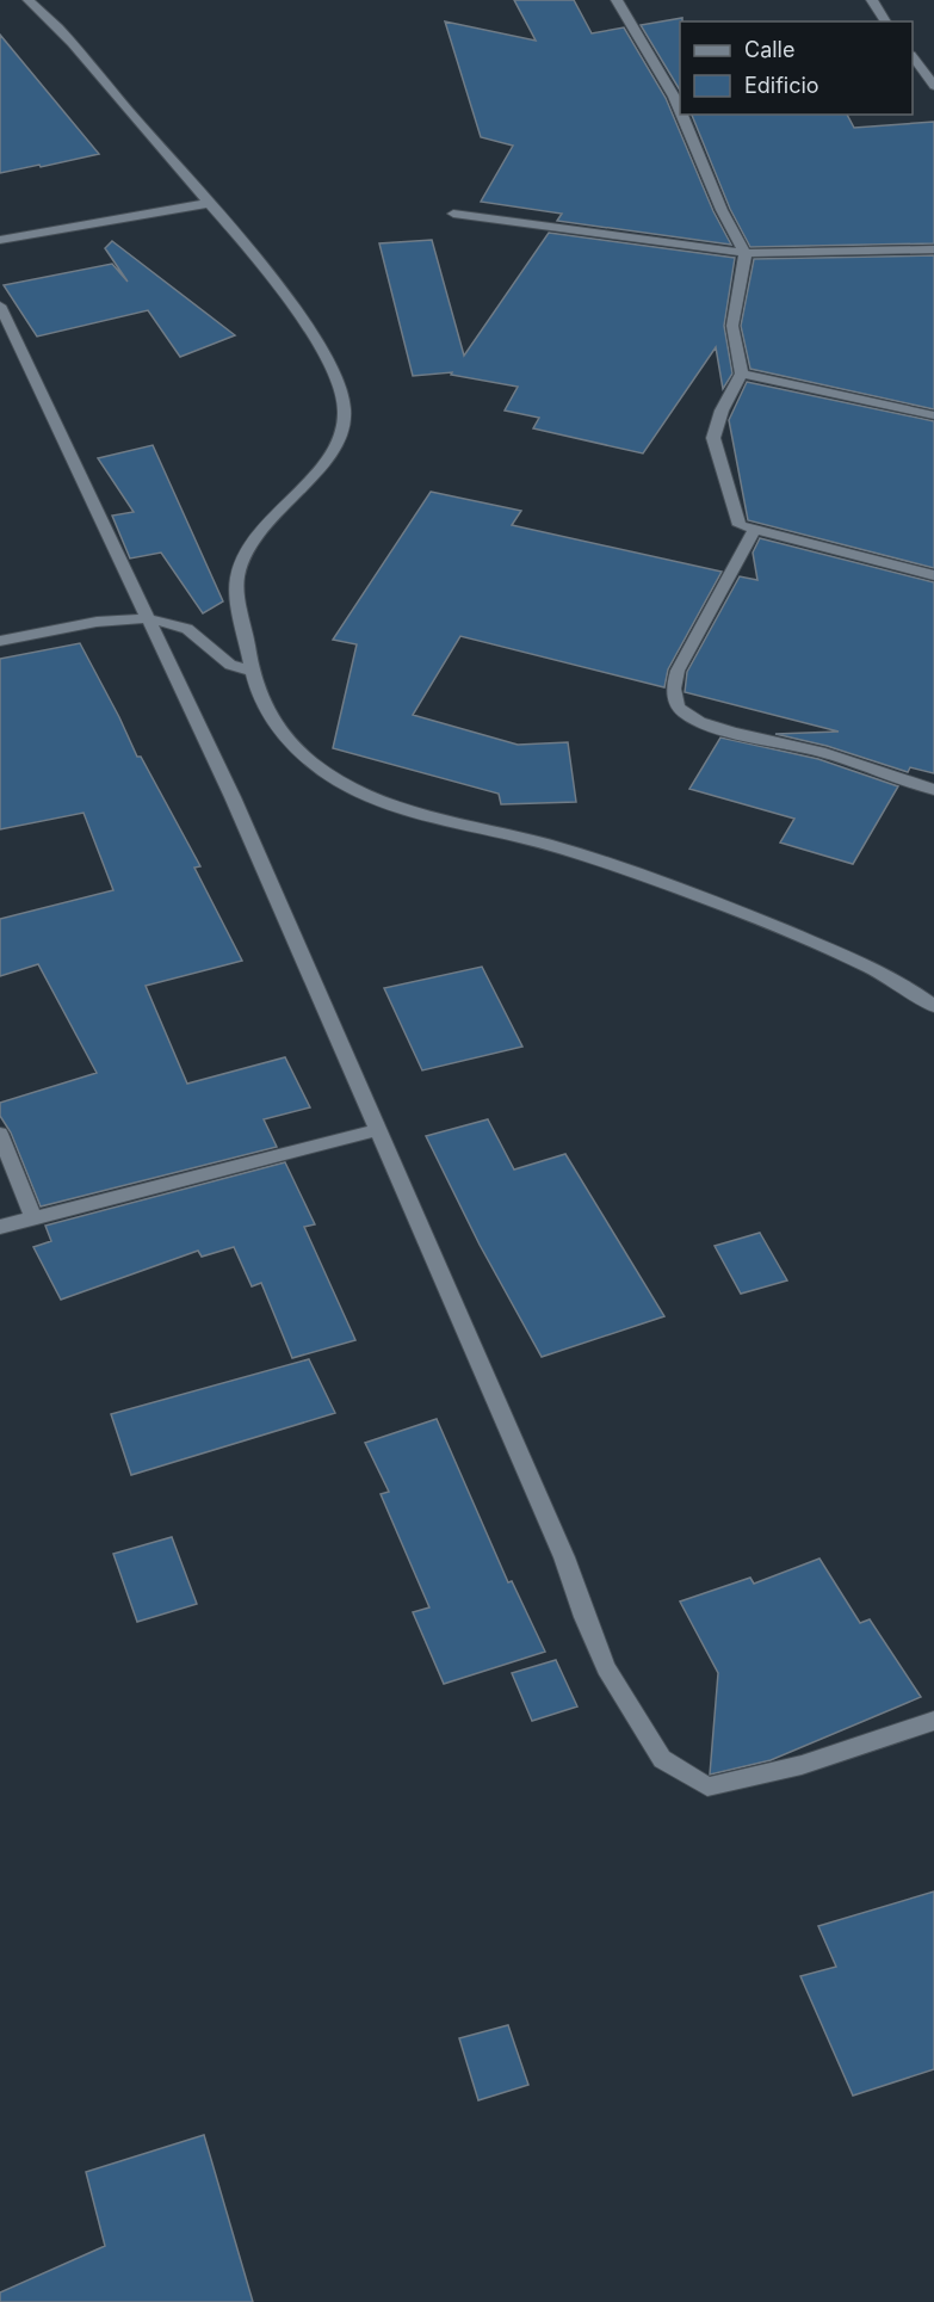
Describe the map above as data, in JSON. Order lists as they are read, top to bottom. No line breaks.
{"legend":["Calle","Edificio"]}
